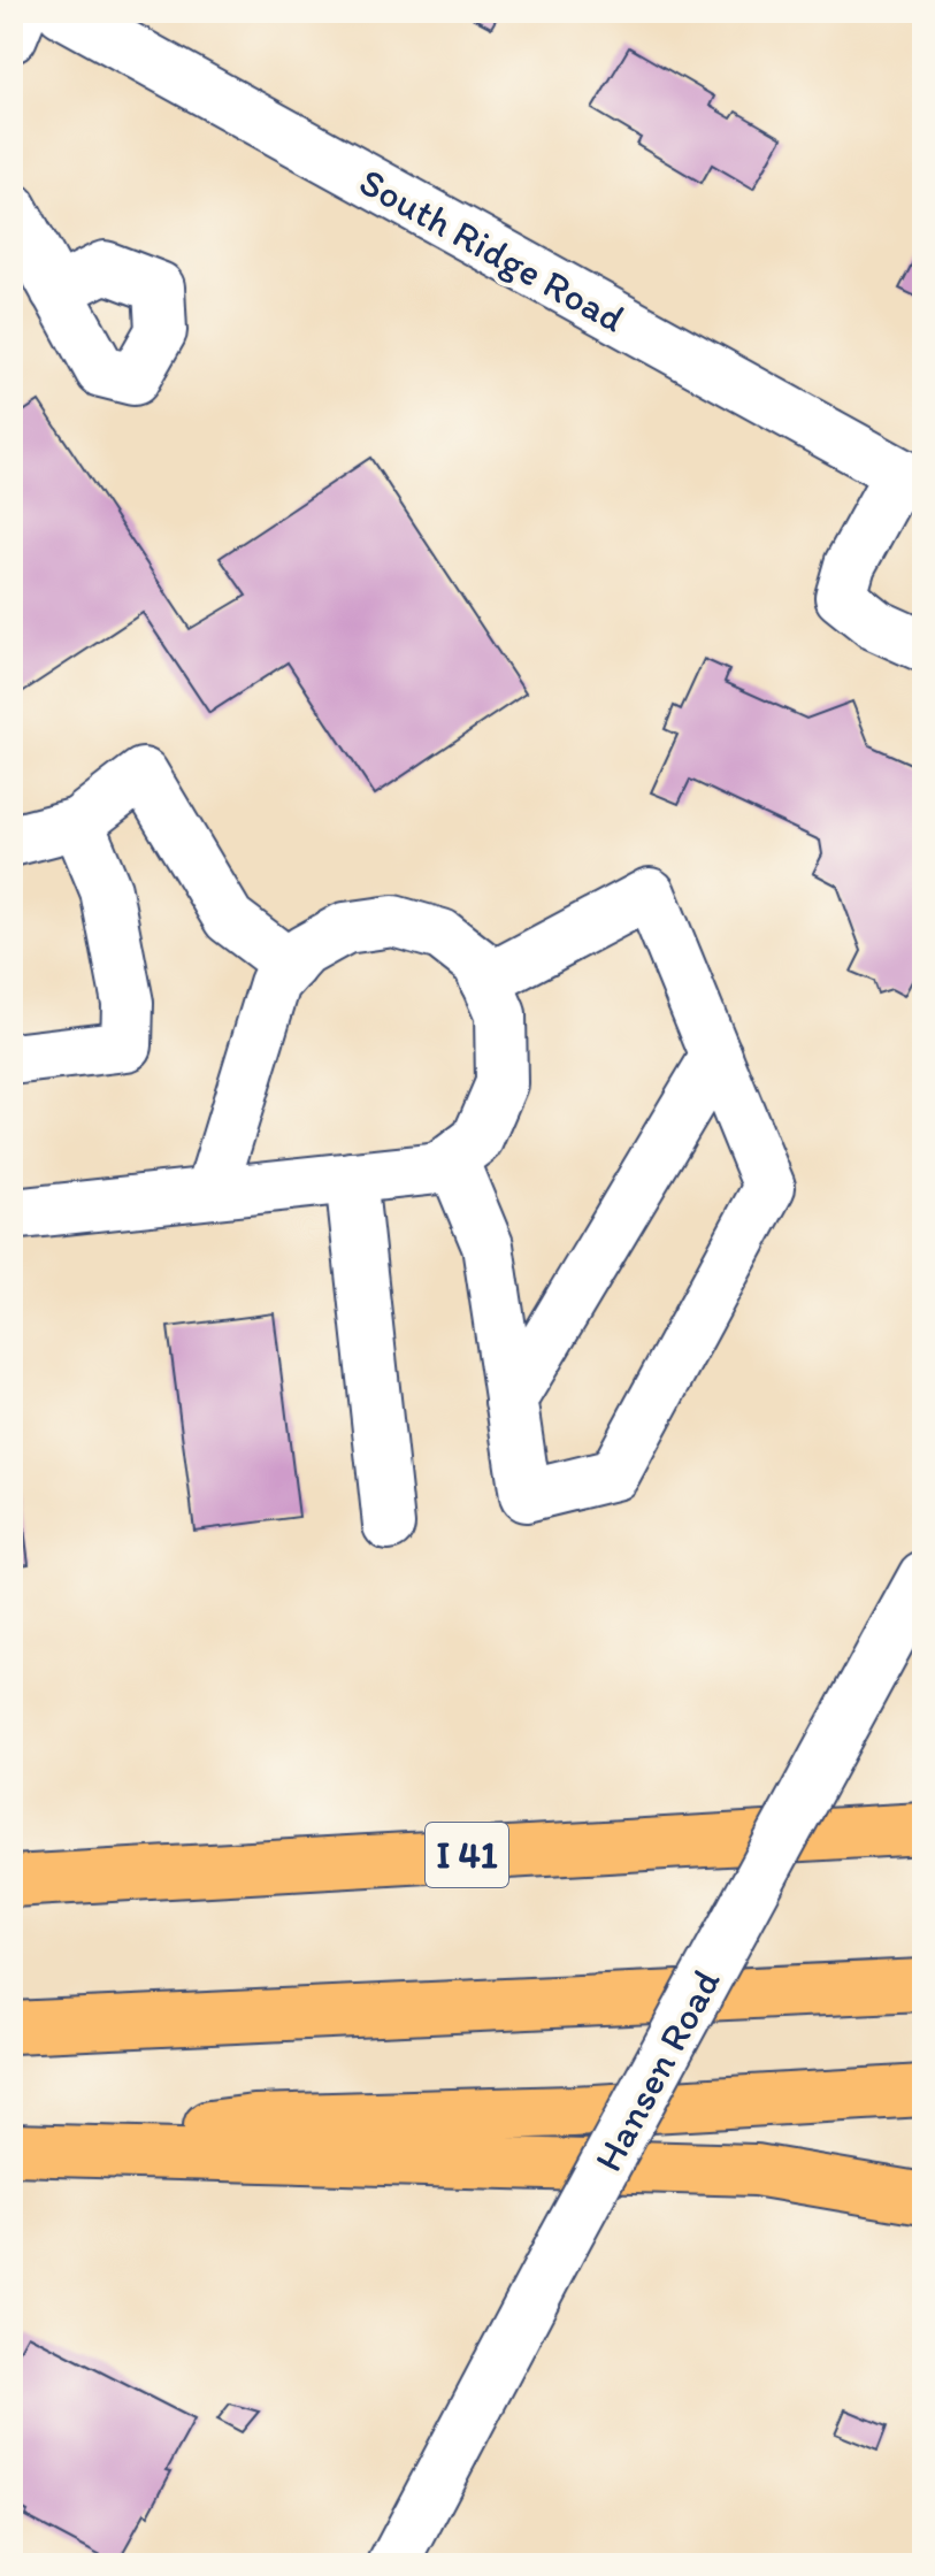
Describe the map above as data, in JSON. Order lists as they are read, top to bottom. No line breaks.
{"streets":{"highway":["I 41"],"street":["South Ridge Road","Hansen Road"]}}
